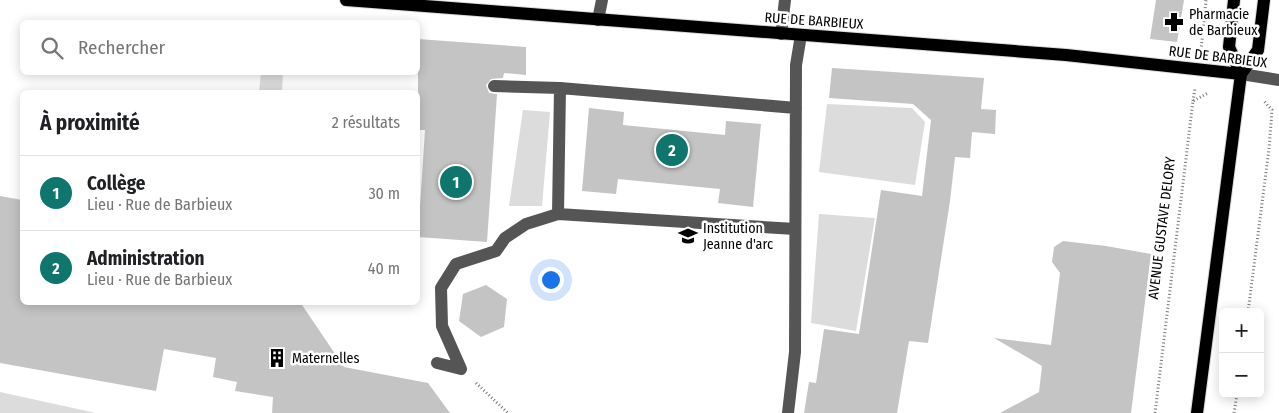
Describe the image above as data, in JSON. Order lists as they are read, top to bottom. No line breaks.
{"streets":{"main road":["RUE DE BARBIEUX"],"path":["AVENUE GUSTAVE DELORY"]},"places":{"pharmacy":["Pharmacie de Barbieux"],"school or university":["Institution Jeanne d'arc"],"building":["Maternelles"]},"page":{"search":"Rechercher","heading":["À proximité","2 résultats"],"pins":["2","1"],"list":[{"mark":"1","name":"Collège","note":"Lieu · Rue de Barbieux","value":"30 m"},{"mark":"2","name":"Administration","note":"Lieu · Rue de Barbieux","value":"40 m"}],"map_buttons":["+","−"]}}
